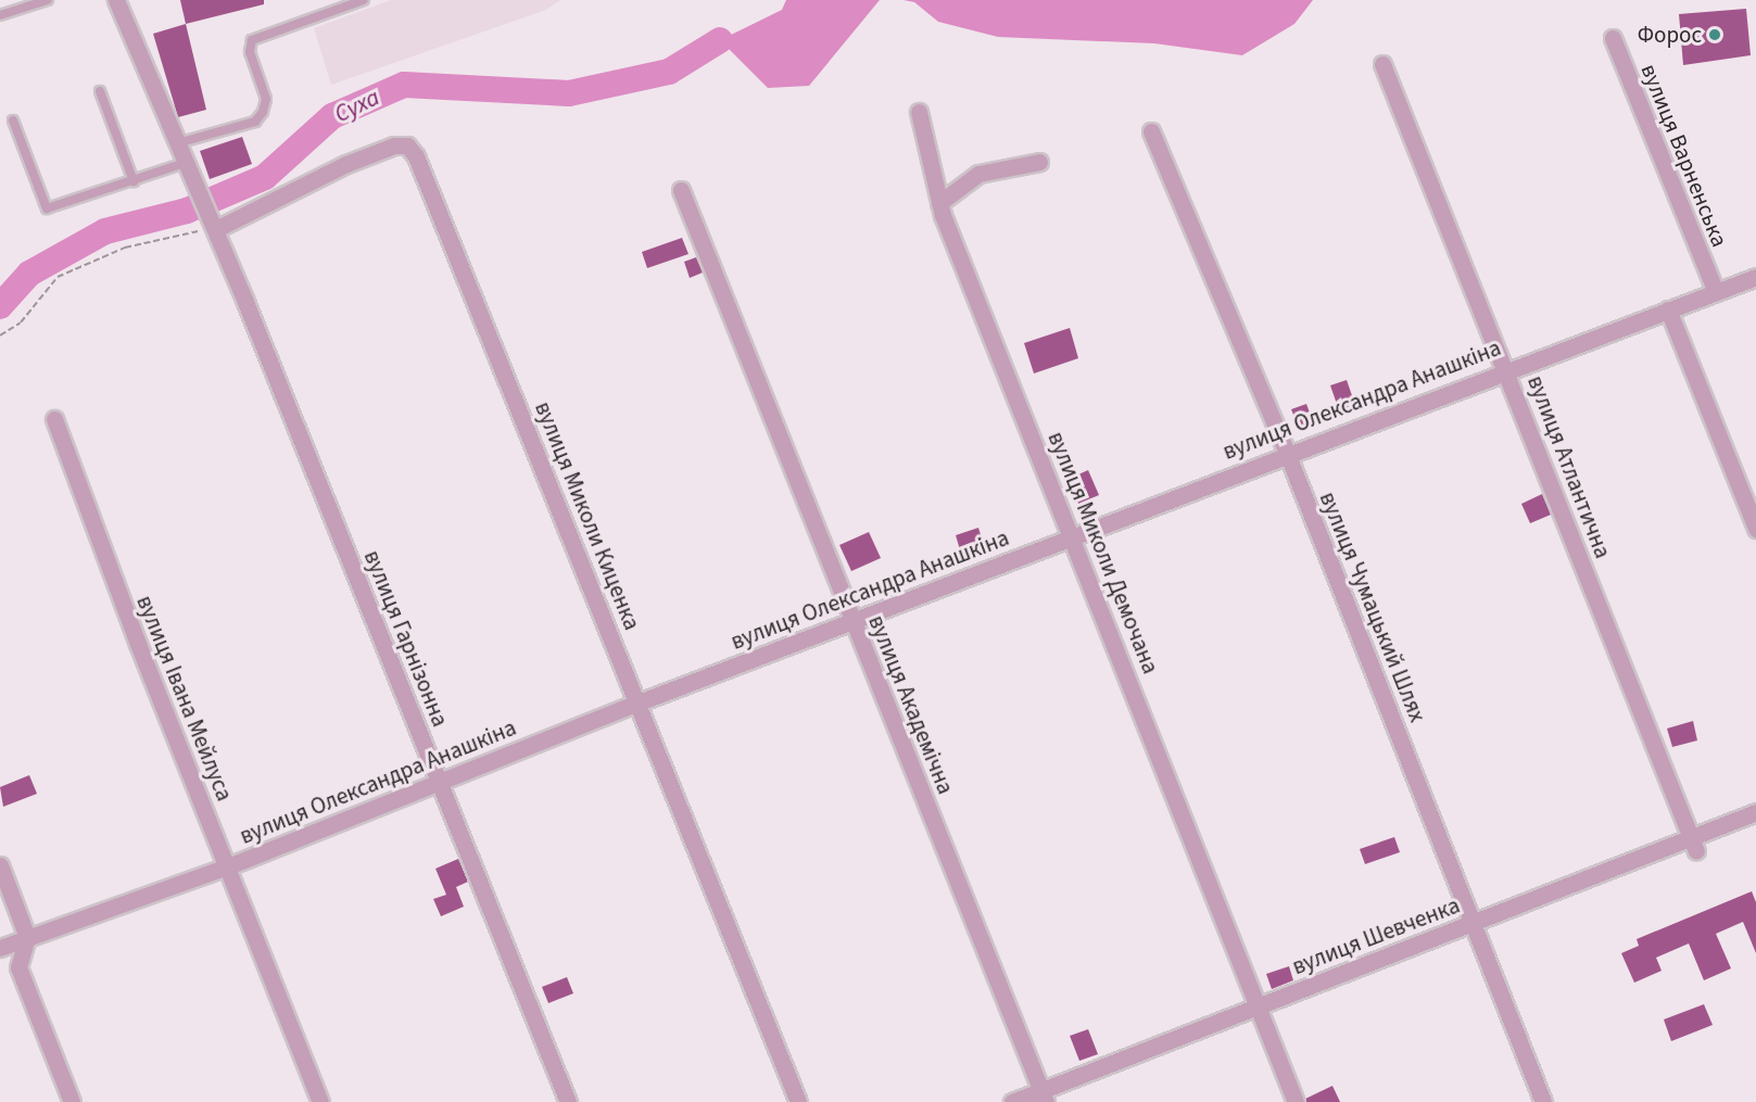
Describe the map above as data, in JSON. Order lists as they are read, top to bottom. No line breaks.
{"streets":{"street":["вулиця Варненська","вулиця Олександра Анашкіна","вулиця Атлантична","вулиця Миколи Киценка","вулиця Миколи Демочана","вулиця Чумацький Шлях","вулиця Гарнізонна","вулиця Івана Мейлуса","вулиця Академічна","вулиця Шевченка"]},"crossings":[["вулиця Варненська","вулиця Олександра Анашкіна"],["вулиця Олександра Анашкіна","вулиця Атлантична"],["вулиця Олександра Анашкіна","вулиця Миколи Киценка"],["вулиця Олександра Анашкіна","вулиця Миколи Демочана"],["вулиця Олександра Анашкіна","вулиця Чумацький Шлях"],["вулиця Олександра Анашкіна","вулиця Гарнізонна"],["вулиця Олександра Анашкіна","вулиця Івана Мейлуса"],["вулиця Олександра Анашкіна","вулиця Академічна"],["вулиця Атлантична","вулиця Шевченка"],["вулиця Миколи Киценка","вулиця Гарнізонна"],["вулиця Миколи Демочана","вулиця Шевченка"],["вулиця Чумацький Шлях","вулиця Шевченка"],["вулиця Академічна","вулиця Шевченка"]],"water":["Суха"],"places":["Форос"]}
